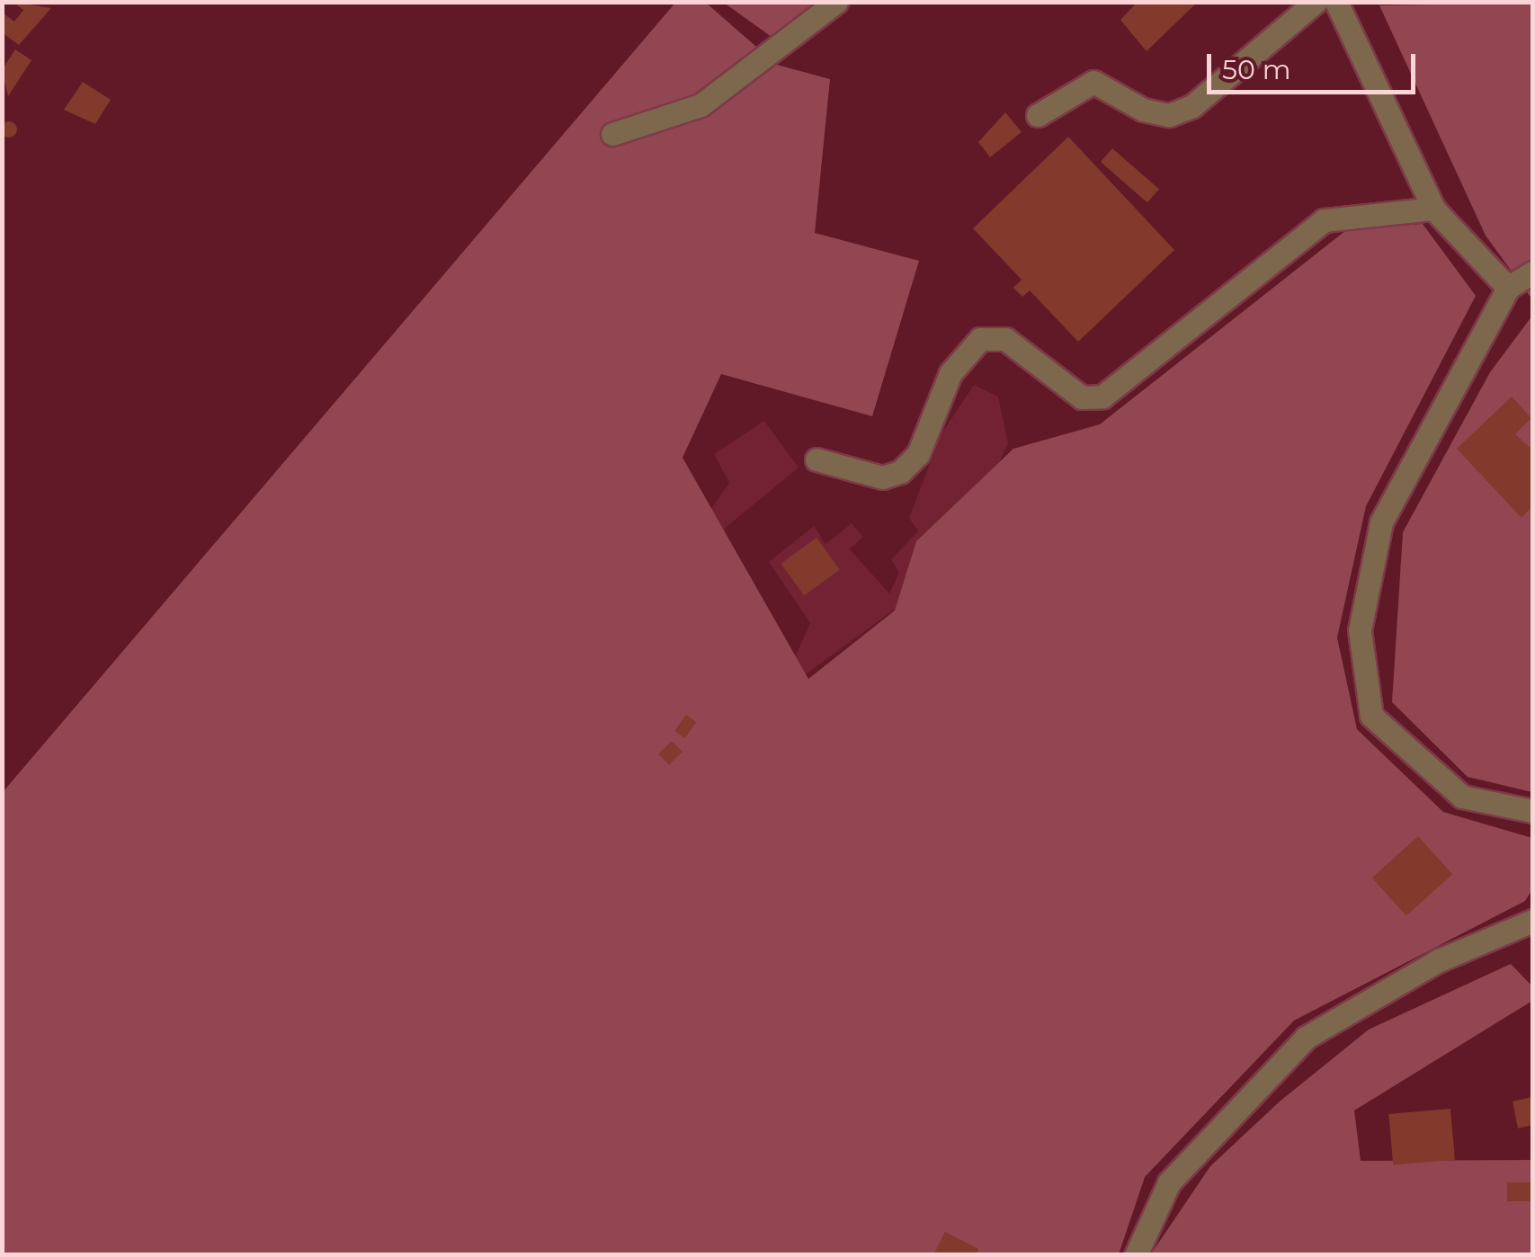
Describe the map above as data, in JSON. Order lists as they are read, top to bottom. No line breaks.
{"scale_bar":"50 m"}
